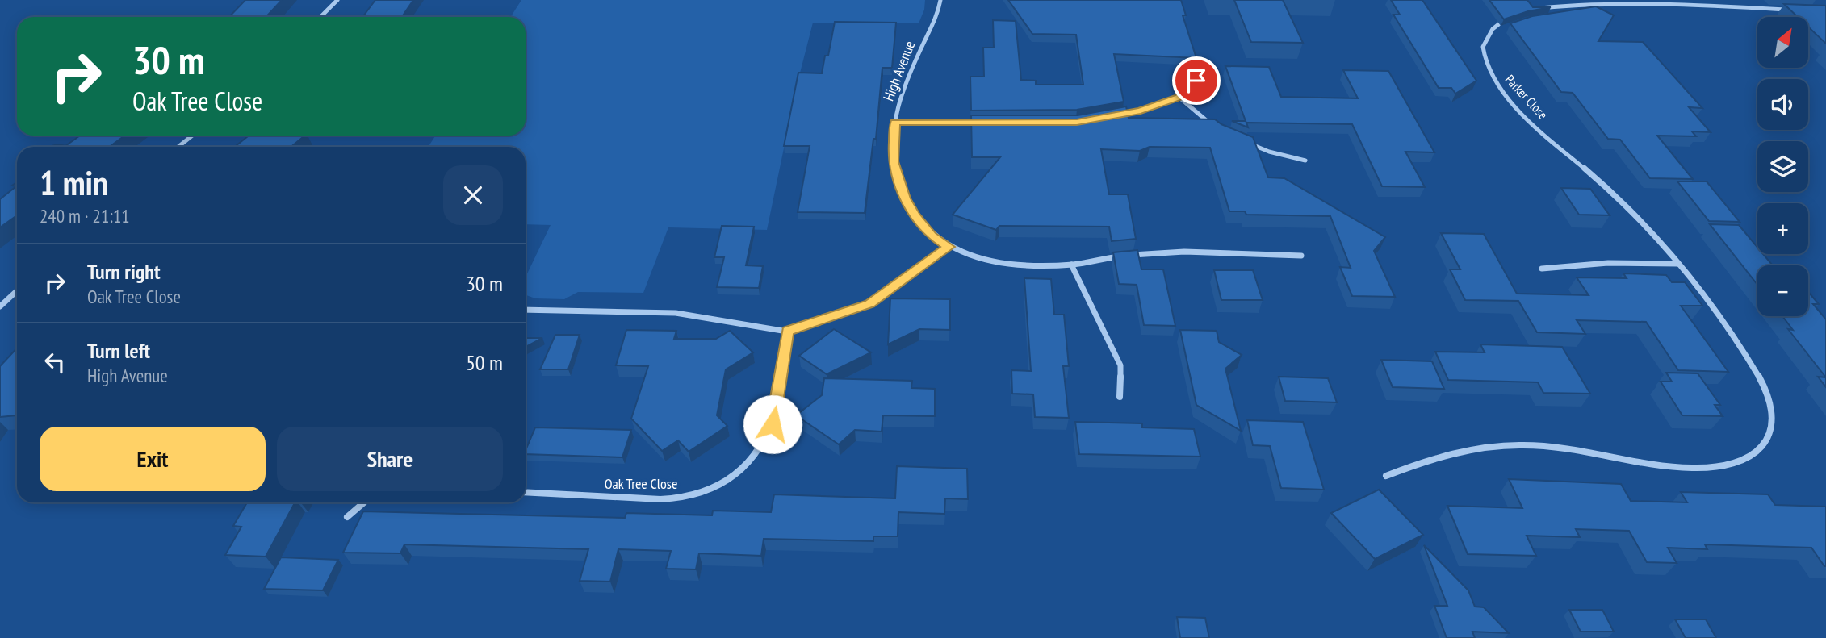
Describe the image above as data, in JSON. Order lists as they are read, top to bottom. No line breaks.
{"streets":{"street":["High Avenue","Parker Close","Oak Tree Close"]},"north":"top right","page":{"map_buttons":["+","−"],"turn":["30 m","Oak Tree Close"],"heading":["1 min","240 m · 21:11"],"list":[{"name":"Turn right","note":"Oak Tree Close","value":"30 m"},{"name":"Turn left","note":"High Avenue","value":"50 m"}],"buttons":["Exit","Share"]}}
